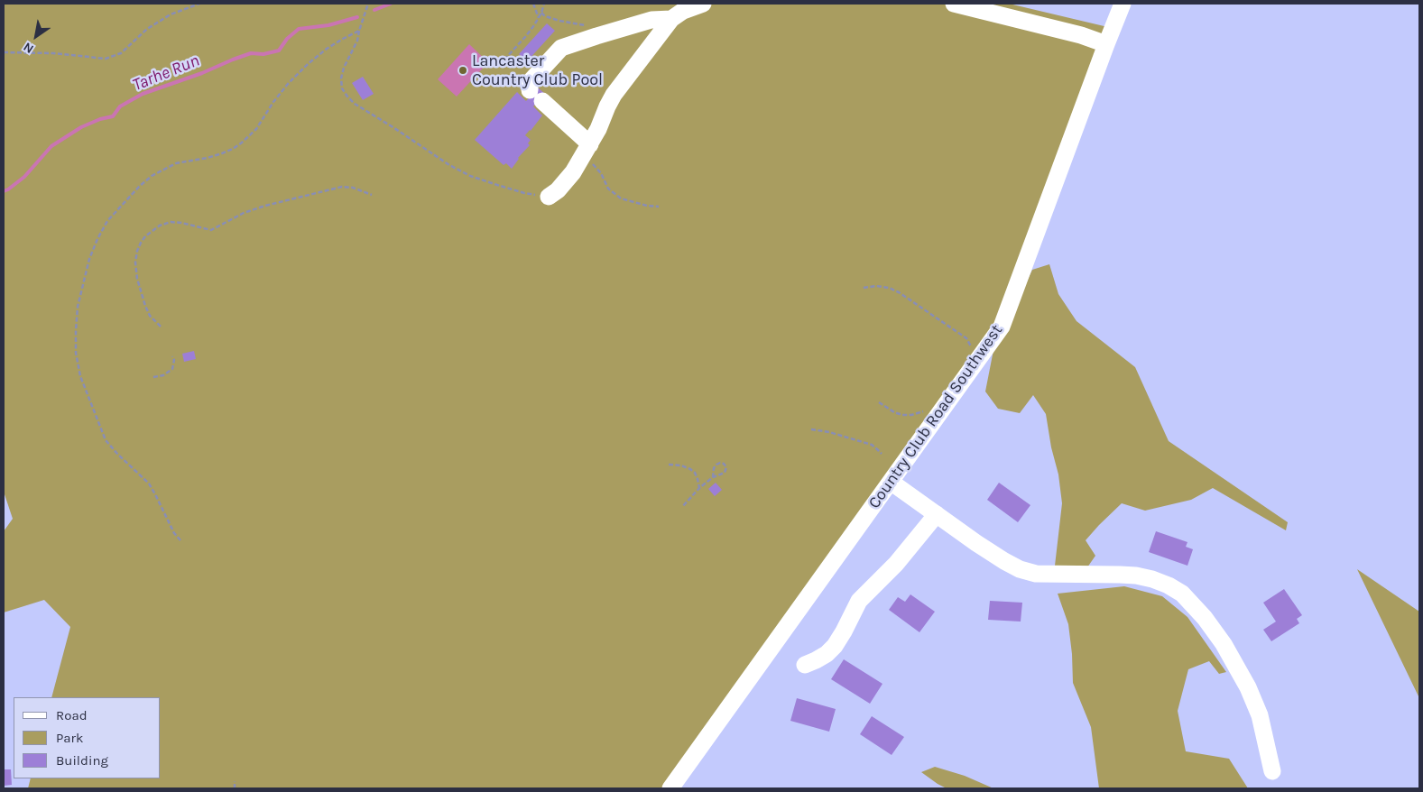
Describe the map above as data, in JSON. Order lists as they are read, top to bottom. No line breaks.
{"streets":{"street":["Country Club Road Southwest"]},"water":["Tarhe Run"],"places":["Lancaster Country Club Pool"],"legend":["Road","Park","Building"],"north":"bottom left"}
